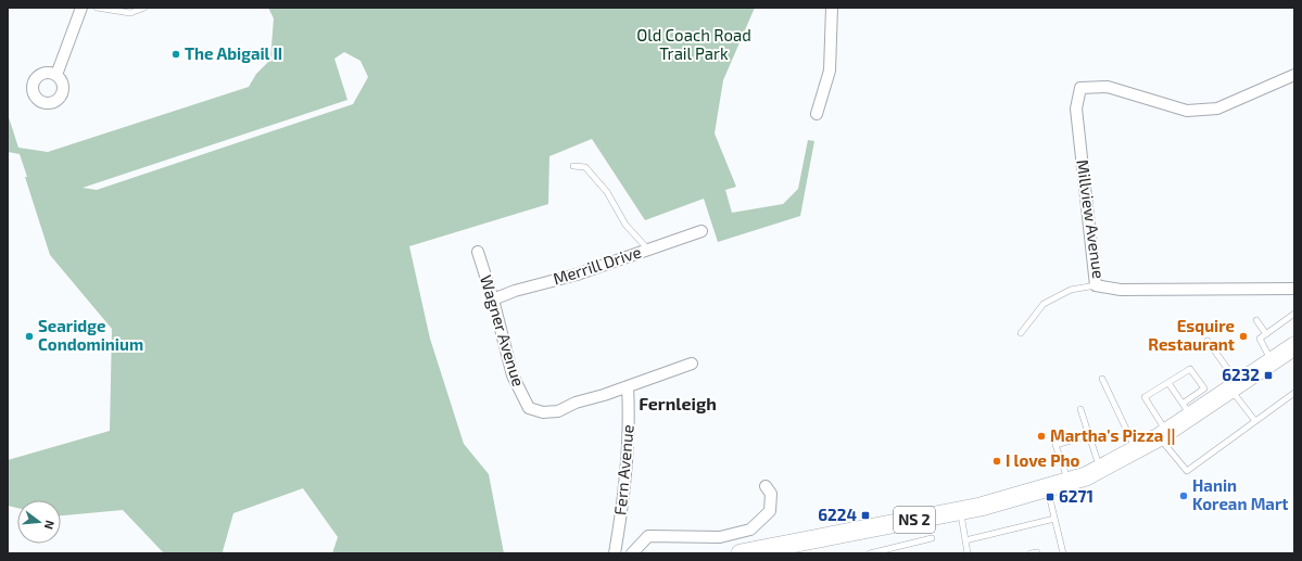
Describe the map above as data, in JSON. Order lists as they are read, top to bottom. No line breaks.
{"streets":{"main road":["NS 2"],"street":["Millview Avenue","Merrill Drive","Wagner Avenue","Fern Avenue"]},"crossings":[["Merrill Drive","Wagner Avenue"],["Wagner Avenue","Fern Avenue"]],"districts":["Fernleigh"],"parks":["Old Coach Road Trail Park"],"places":{"other":["The Abigail II","Searidge Condominium","Esquire Restaurant","Martha's Pizza ||","I love Pho","Hanin Korean Mart"],"transit":["6232","6271","6224"]},"north":"right"}
